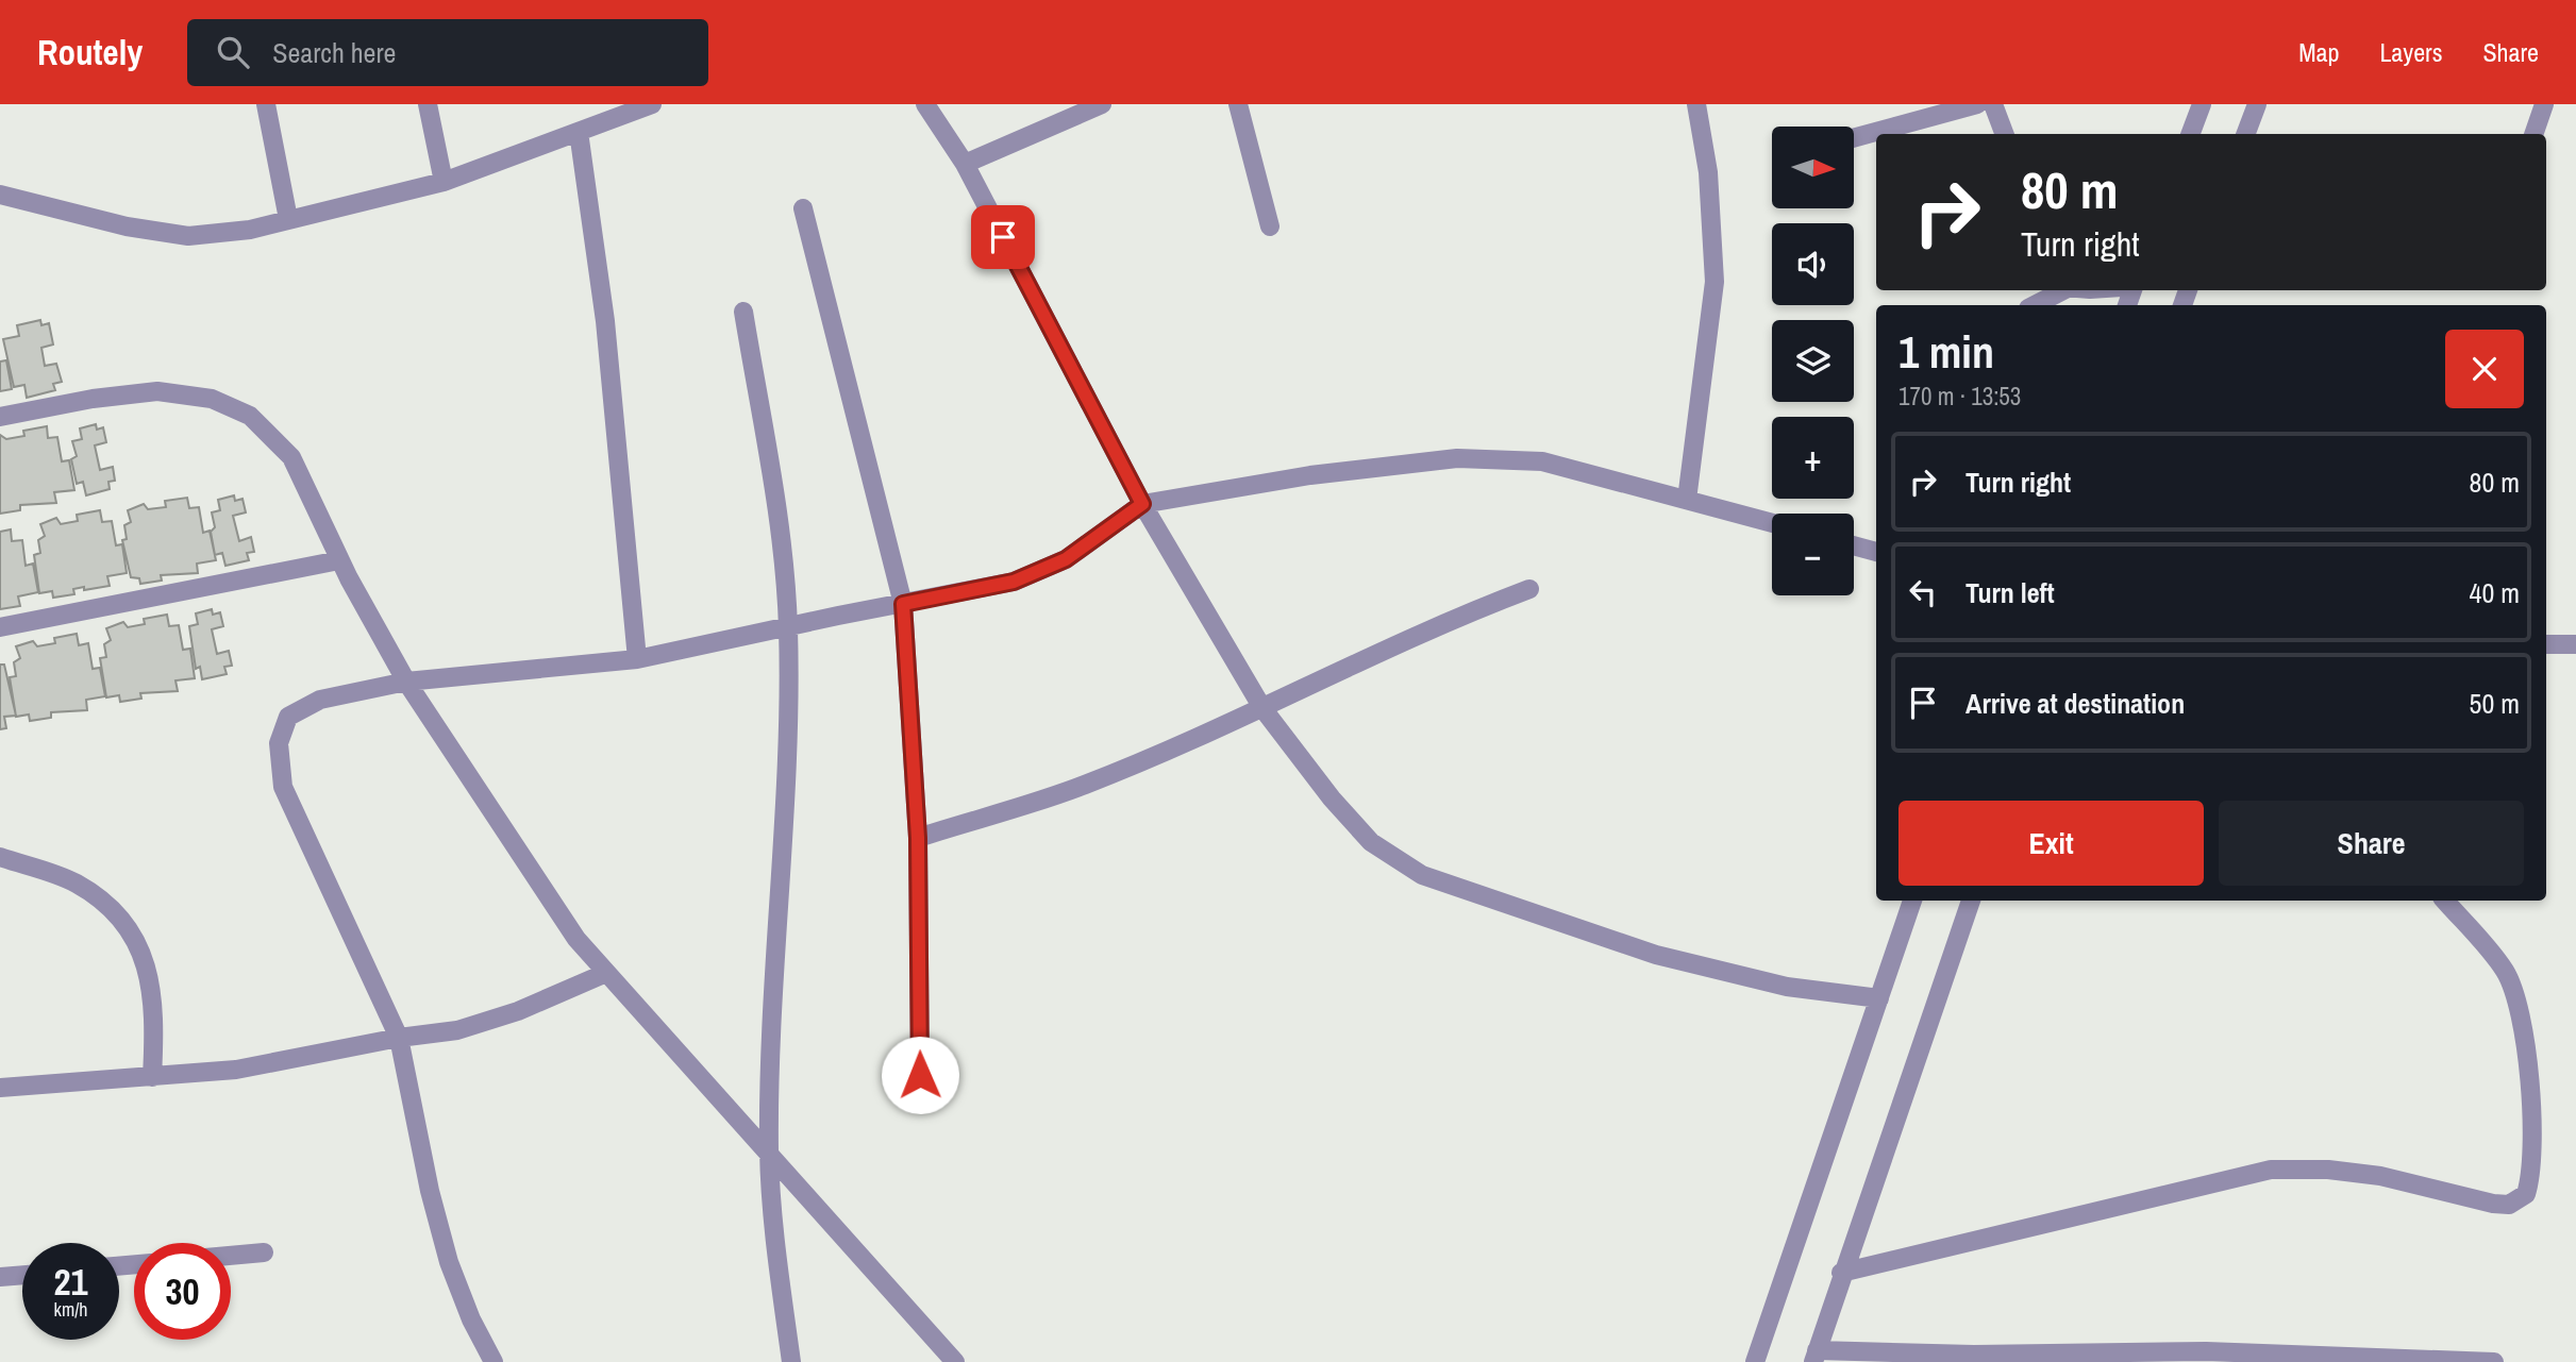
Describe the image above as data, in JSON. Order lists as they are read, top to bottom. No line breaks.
{"north":"right","page":{"header":"Routely","search":"Search here","nav":["Map","Layers","Share"],"map_buttons":["+","−"],"turn":["80 m","Turn right"],"heading":["1 min","170 m · 13:53"],"list":[{"name":"Turn right","value":"80 m"},{"name":"Turn left","value":"40 m"},{"name":"Arrive at destination","value":"50 m"}],"buttons":["Exit","Share"],"speed":"21 km/h","limit":"30"}}
